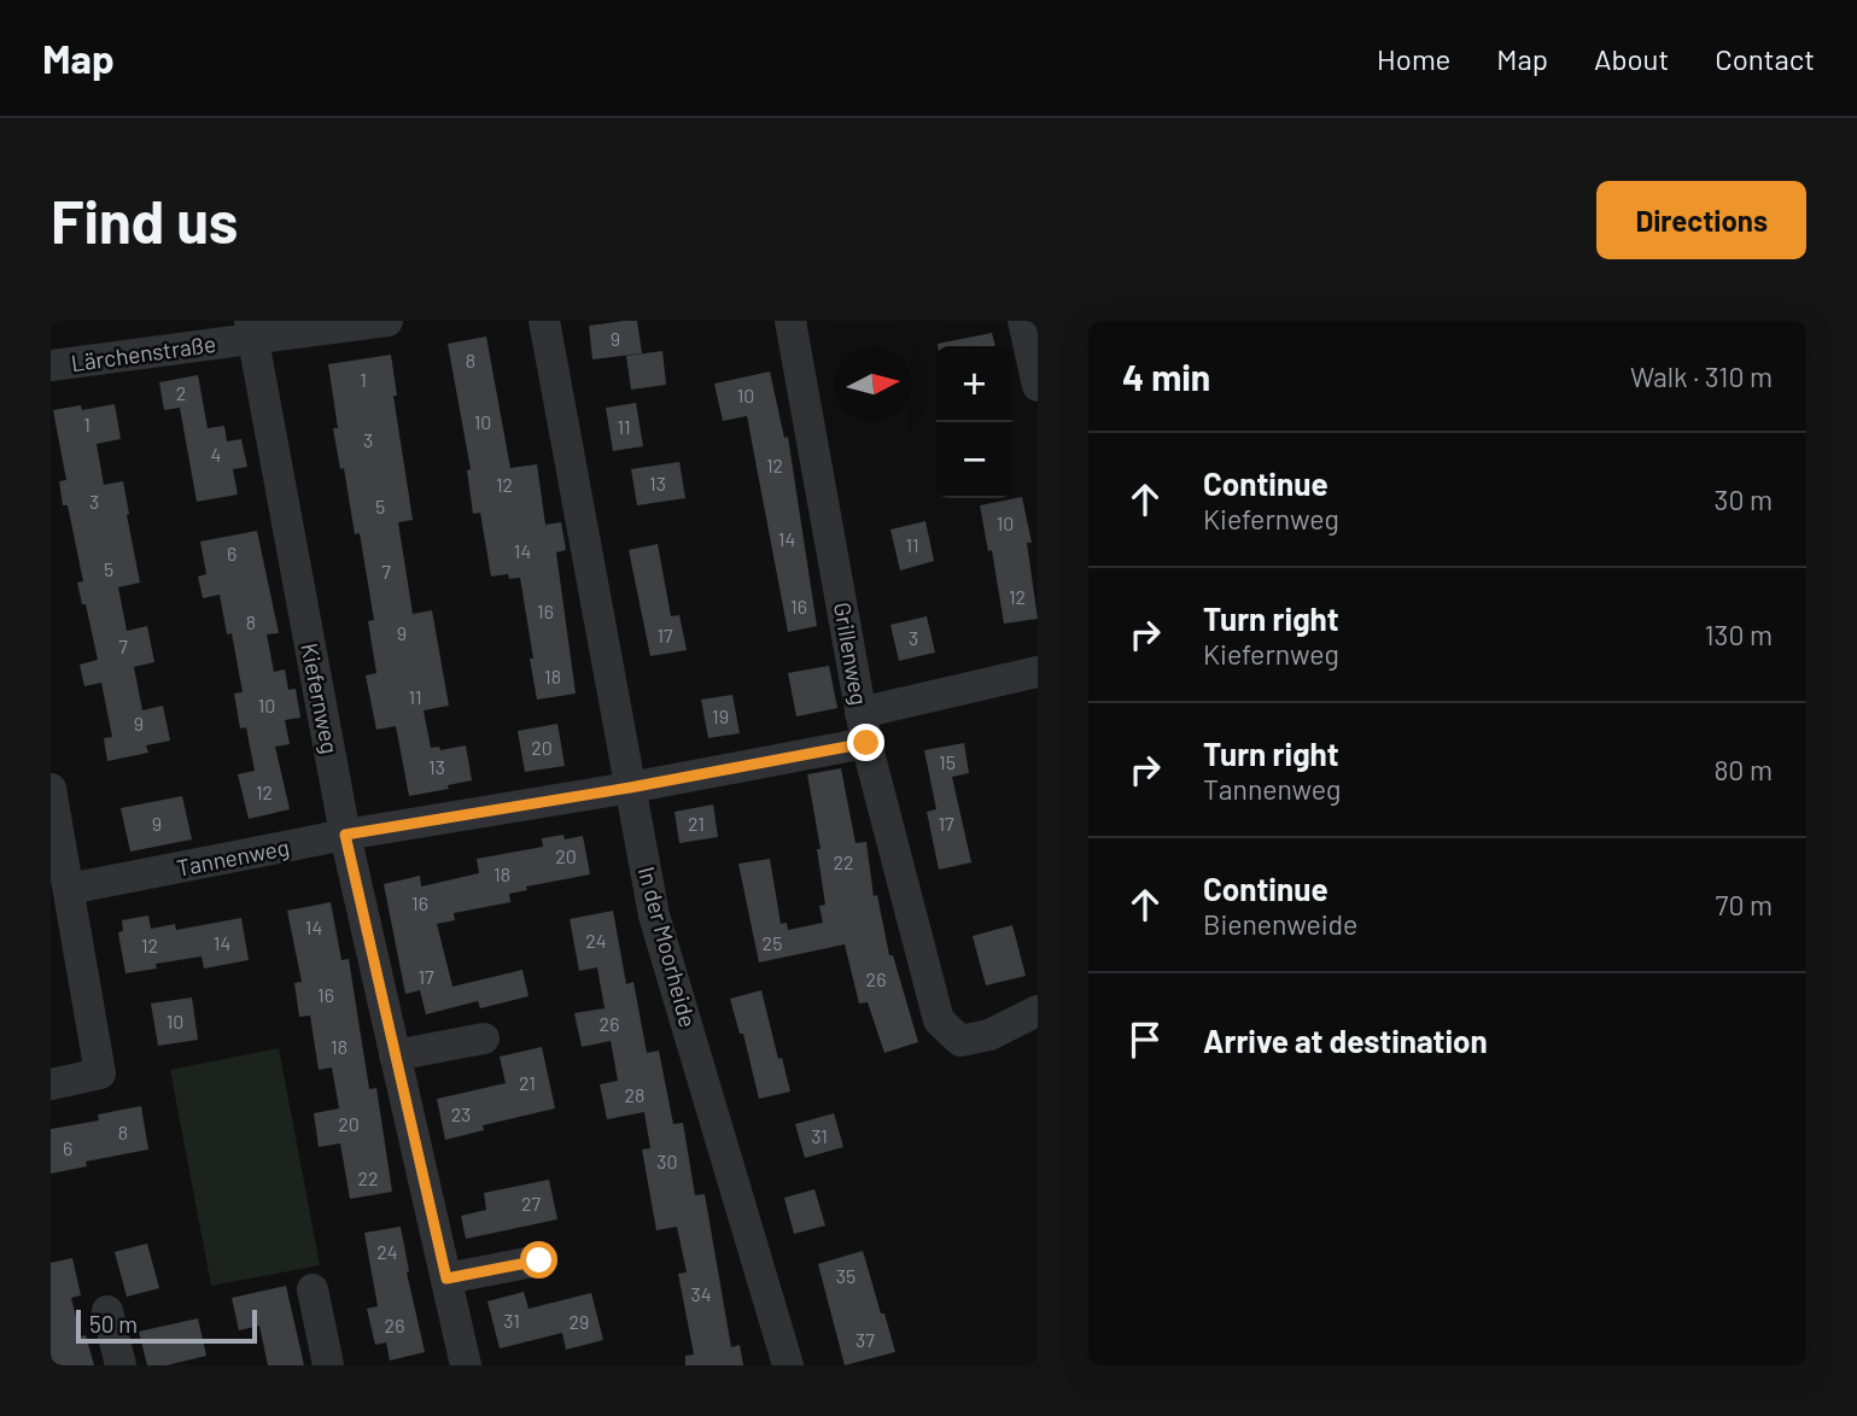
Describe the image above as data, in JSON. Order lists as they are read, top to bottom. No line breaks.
{"streets":{"street":["Lärchenstraße","Grillenweg","Kiefernweg","Tannenweg","In der Moorheide"]},"crossings":[["Lärchenstraße","Kiefernweg"],["Grillenweg","Tannenweg"],["Kiefernweg","Tannenweg"],["Tannenweg","In der Moorheide"]],"house_numbers":["9","8","1","2","10","10","1","11","3","4","12","13","12","3","5","10","14","11","14","6","5","7","12","16","16","8","9","17","3","7","18","11","10","19","9","20","15","13","12","9","21","17","20","22","18","16","14","24","14","25","12","17","26","16","10","26","18","21","28","23","20","8","31","6","30","22","27","24","35","34","31","29","26","37"],"scale_bar":"50 m","north":"right","page":{"header":"Map","nav":["Home","Map","About","Contact"],"buttons":"Directions","title":"Find us","heading":["4 min","Walk · 310 m"],"map_buttons":["+","−"],"list":[["Continue","Kiefernweg","30 m"],["Turn right","Kiefernweg","130 m"],["Turn right","Tannenweg","80 m"],["Continue","Bienenweide","70 m"],"Arrive at destination"],"scale":"50 m"}}
